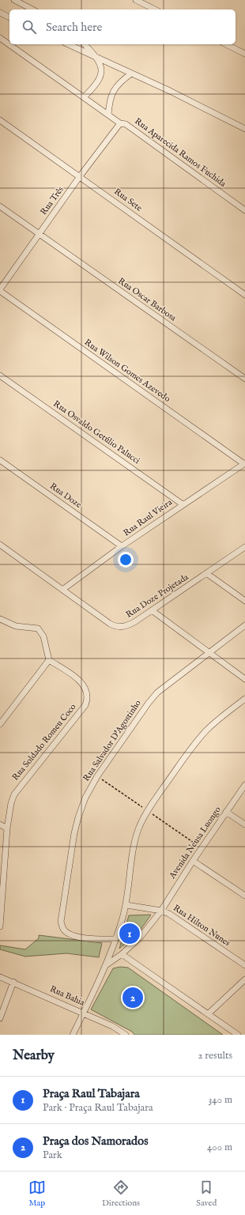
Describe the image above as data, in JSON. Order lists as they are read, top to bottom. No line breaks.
{"streets":{"street":["Rua Aparecida Ramos Fuchida","Rua Sete","Rua Três","Rua Oscar Barbosa","Rua Wilson Gomes Azevedo","Rua Osvaldo Getúlio Palucci","Rua Doze","Rua Raul Vieira","Rua Doze Projetada","Rua Salvador D'Agostinho","Rua Soldado Romeu Coco","Avenida Neusa Luongo","Rua Hilton Nunes","Rua Bahia"]},"crossings":[["Rua Aparecida Ramos Fuchida","Rua Três"],["Rua Sete","Rua Três"],["Rua Três","Rua Oscar Barbosa"],["Rua Três","Rua Wilson Gomes Azevedo"],["Rua Wilson Gomes Azevedo","Rua Raul Vieira"],["Rua Osvaldo Getúlio Palucci","Rua Raul Vieira"],["Rua Doze","Rua Raul Vieira"],["Rua Raul Vieira","Rua Doze Projetada"],["Avenida Neusa Luongo","Rua Hilton Nunes"]],"page":{"search":"Search here","pins":["1","2"],"heading":["Nearby","2 results"],"list":[{"mark":"1","name":"Praça Raul Tabajara","note":"Park · Praça Raul Tabajara","value":"340 m"},{"mark":"2","name":"Praça dos Namorados","note":"Park","value":"400 m"}],"nav":["Map","Directions","Saved"]}}
